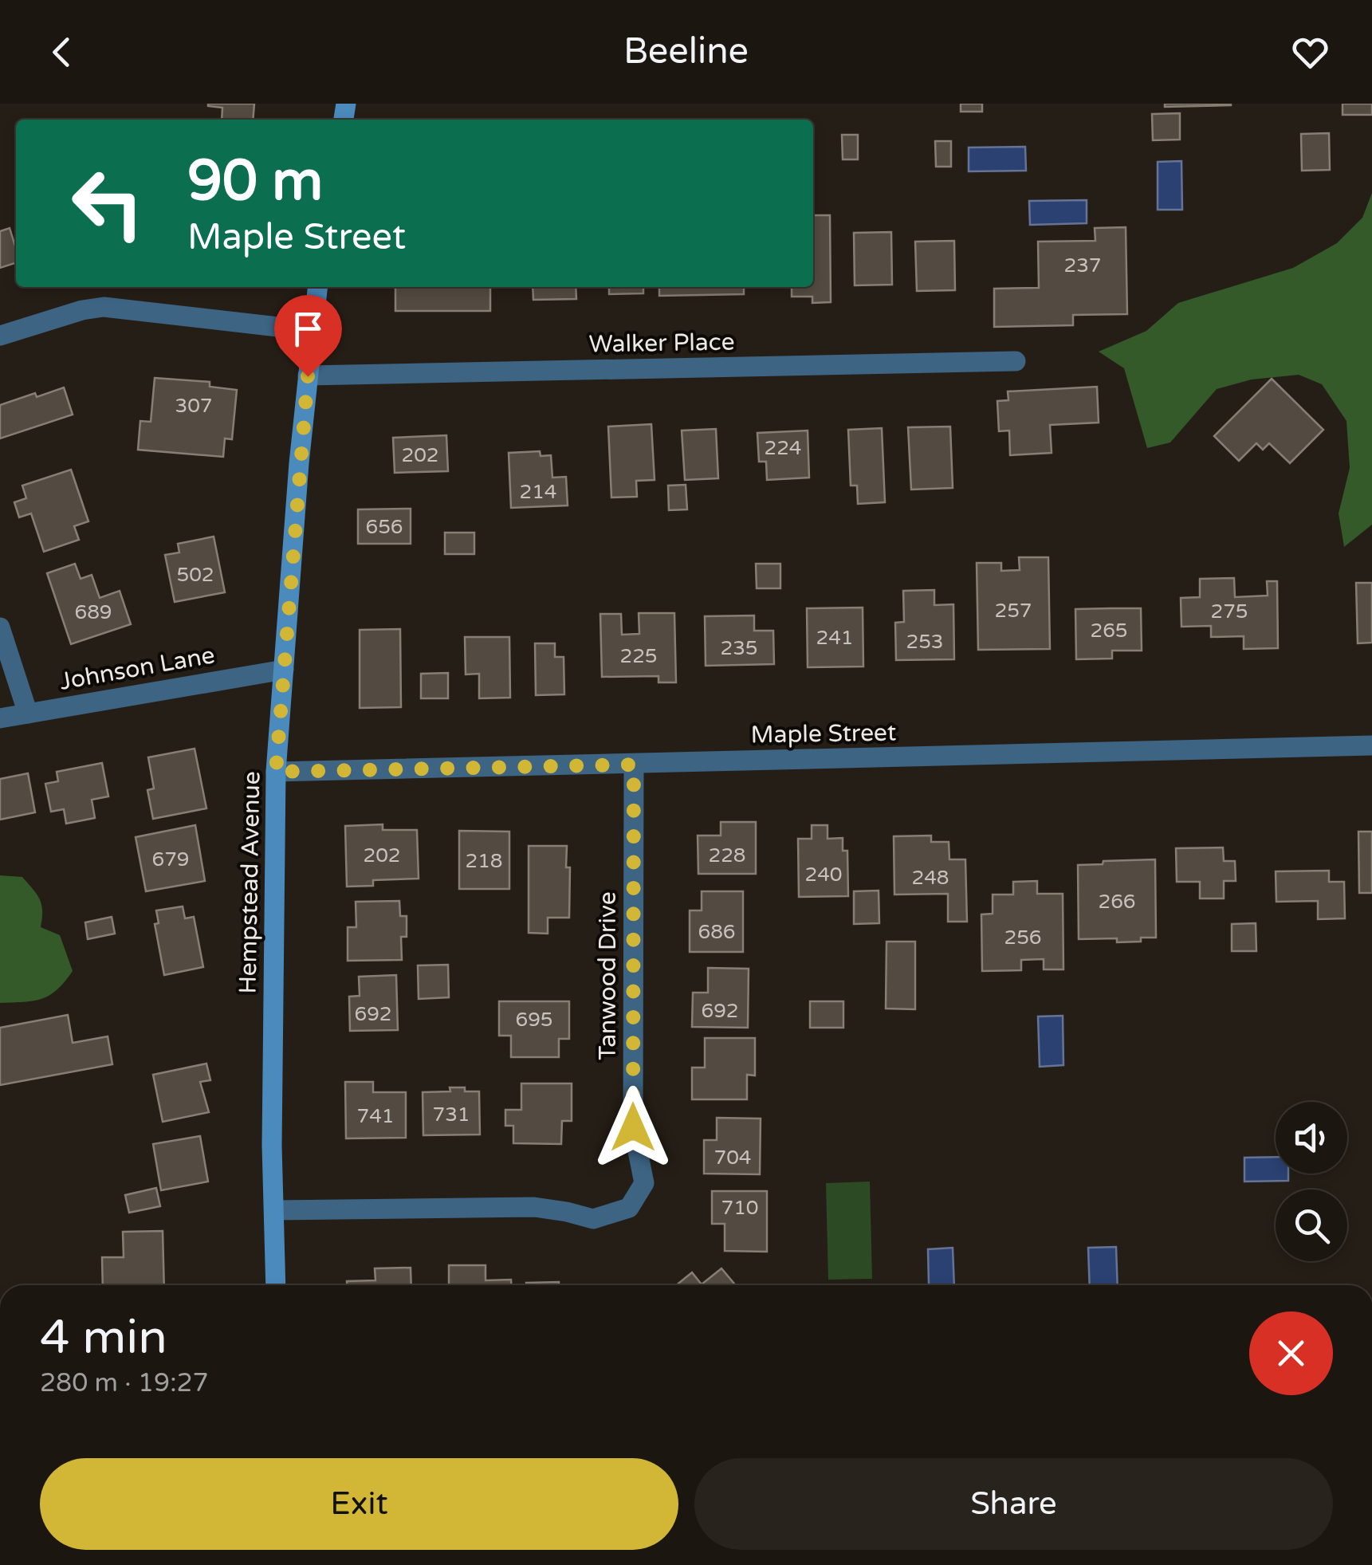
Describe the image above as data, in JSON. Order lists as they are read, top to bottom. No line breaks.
{"streets":{"main road":["Hempstead Avenue"],"street":["Walker Place","Johnson Lane","Maple Street","Tanwood Drive"]},"crossings":[["Walker Place","Hempstead Avenue"],["Johnson Lane","Hempstead Avenue"],["Maple Street","Hempstead Avenue"],["Maple Street","Tanwood Drive"],["Hempstead Avenue","Tanwood Drive"]],"house_numbers":["237","307","224","202","214","656","502","257","275","689","265","241","253","235","225","202","228","679","218","240","248","266","686","256","692","692","695","731","741","704","710"],"page":{"header":"Beeline","turn":["90 m","Maple Street"],"heading":["4 min","280 m · 19:27"],"buttons":["Exit","Share"]}}
